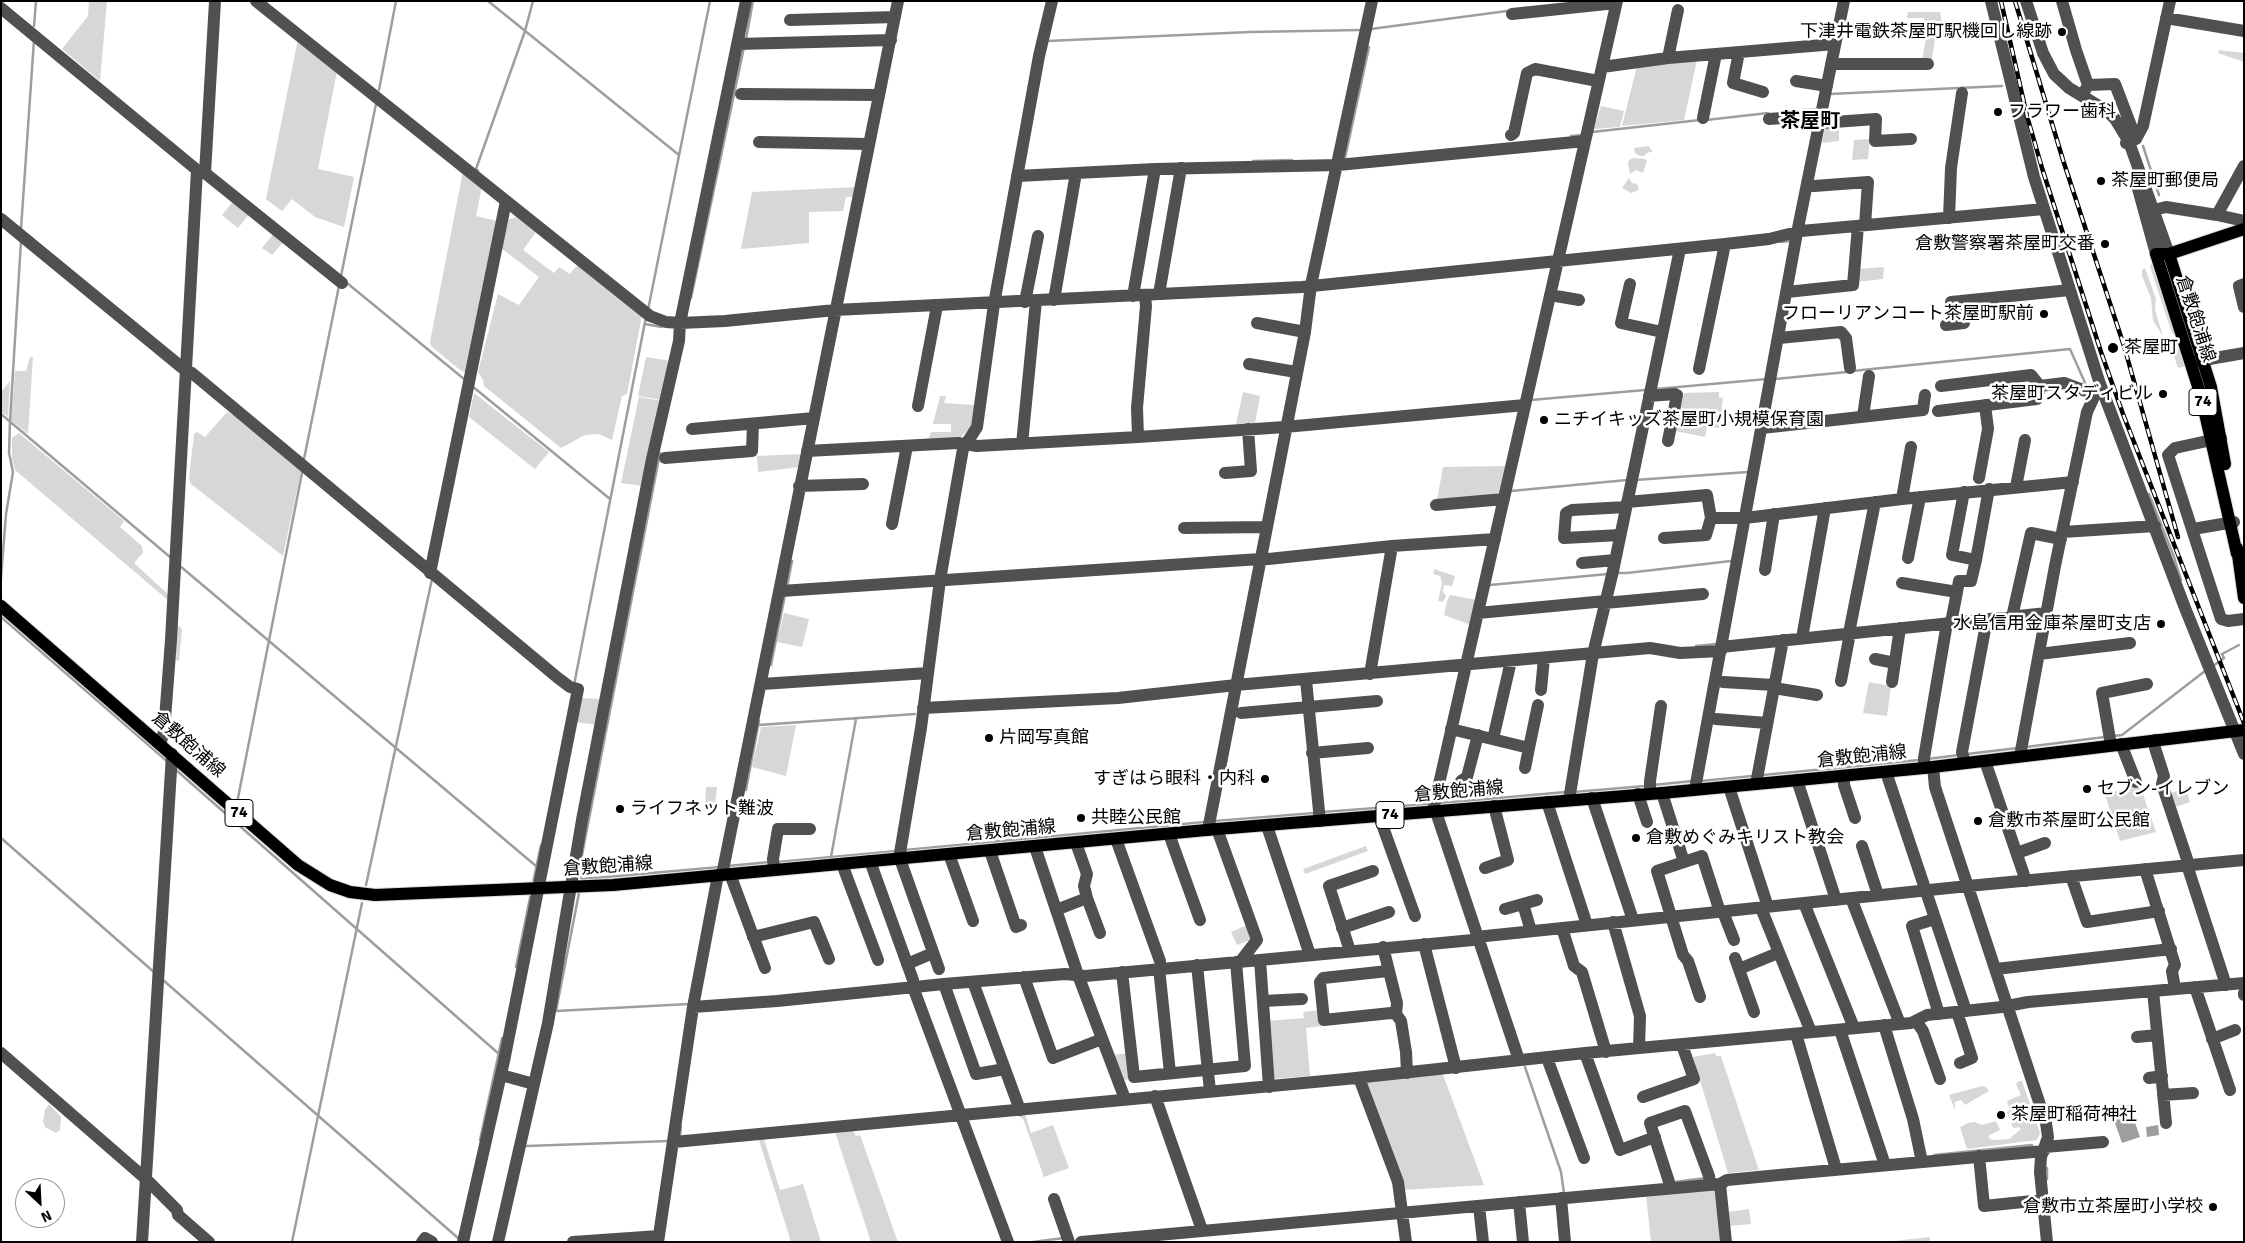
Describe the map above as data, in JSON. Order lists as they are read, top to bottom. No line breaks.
{"streets":{"main road":["倉敷飽浦線","74"]},"districts":["茶屋町"],"places":["下津井電鉄茶屋町駅機回し線跡","フラワー歯科","茶屋町郵便局","倉敷警察署茶屋町交番","フローリアンコート茶屋町駅前","茶屋町","茶屋町スタディビル","ニチイキッズ茶屋町小規模保育園","水島信用金庫茶屋町支店","片岡写真館","すぎはら眼科・内科","セブン-イレブン","ライフネット難波","共睦公民館","倉敷市茶屋町公民館","倉敷めぐみキリスト教会","茶屋町稲荷神社","倉敷市立茶屋町小学校"],"north":"bottom right"}
